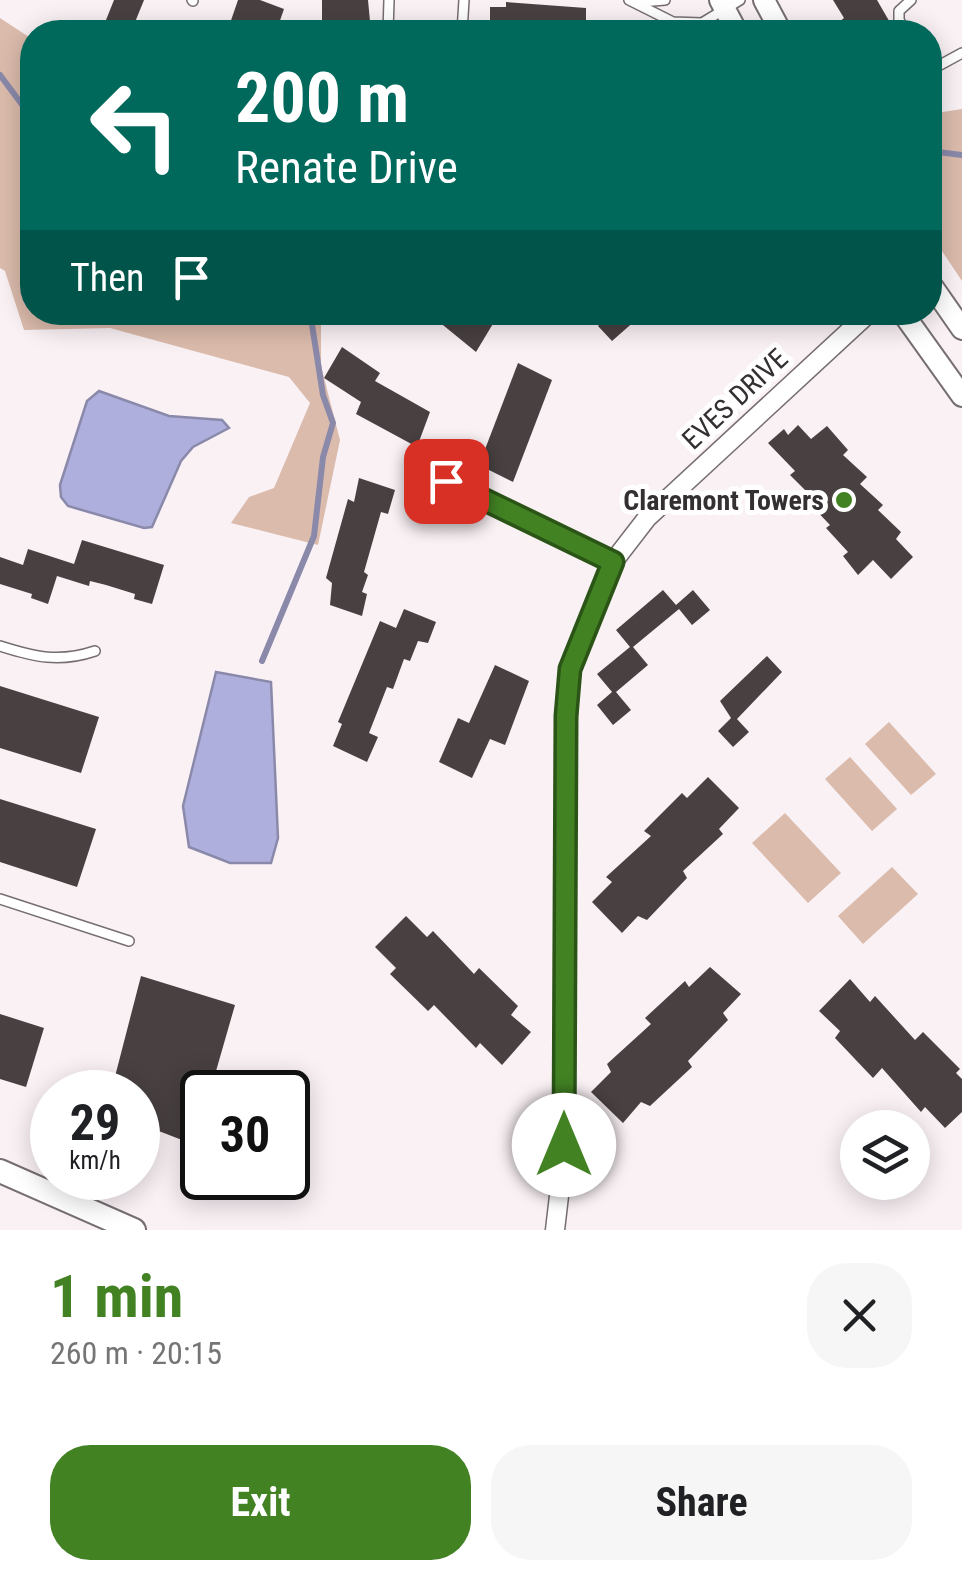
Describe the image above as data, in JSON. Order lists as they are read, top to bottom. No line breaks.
{"streets":{"street":["EVES DRIVE"]},"places":["Claremont Towers"],"page":{"turn":["200 m","Renate Drive"],"then":"Then","speed":"29 km/h","limit":"30","heading":["1 min","260 m · 20:15"],"buttons":["Exit","Share"]}}
